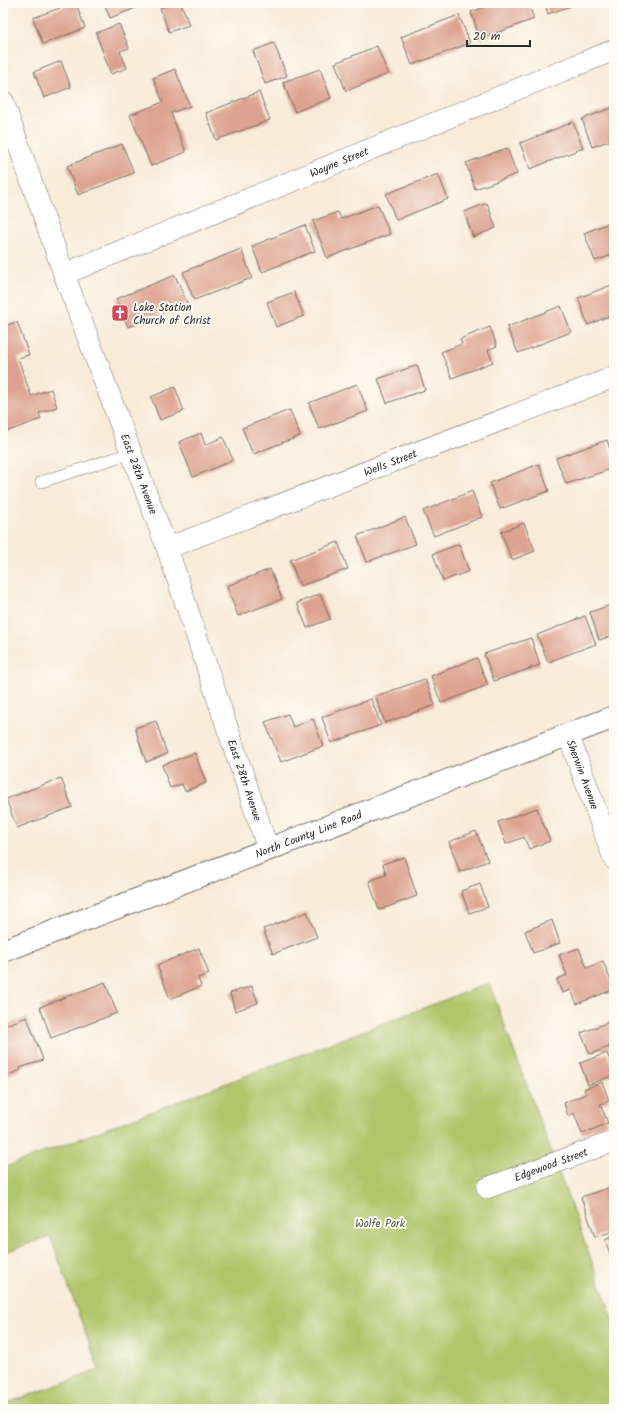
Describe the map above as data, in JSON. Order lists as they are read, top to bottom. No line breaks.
{"streets":{"main road":["North County Line Road"],"street":["Wayne Street","Wells Street","East 28th Avenue","Sherwin Avenue","Edgewood Street"]},"crossings":[["Wayne Street","East 28th Avenue"],["Wells Street","East 28th Avenue"],["East 28th Avenue","North County Line Road"],["Sherwin Avenue","North County Line Road"]],"parks":["Wolfe Park"],"places":{"church":["Lake Station Church of Christ"]},"scale_bar":"20 m"}
